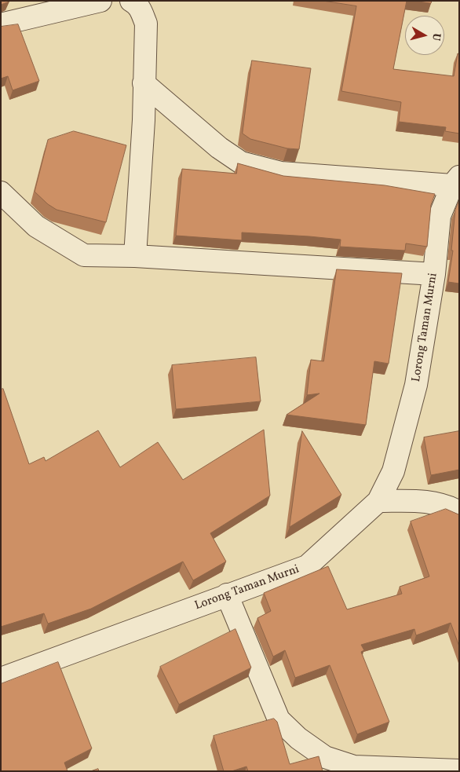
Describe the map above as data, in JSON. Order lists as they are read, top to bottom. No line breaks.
{"streets":{"street":["Lorong Taman Murni"]},"north":"right"}
